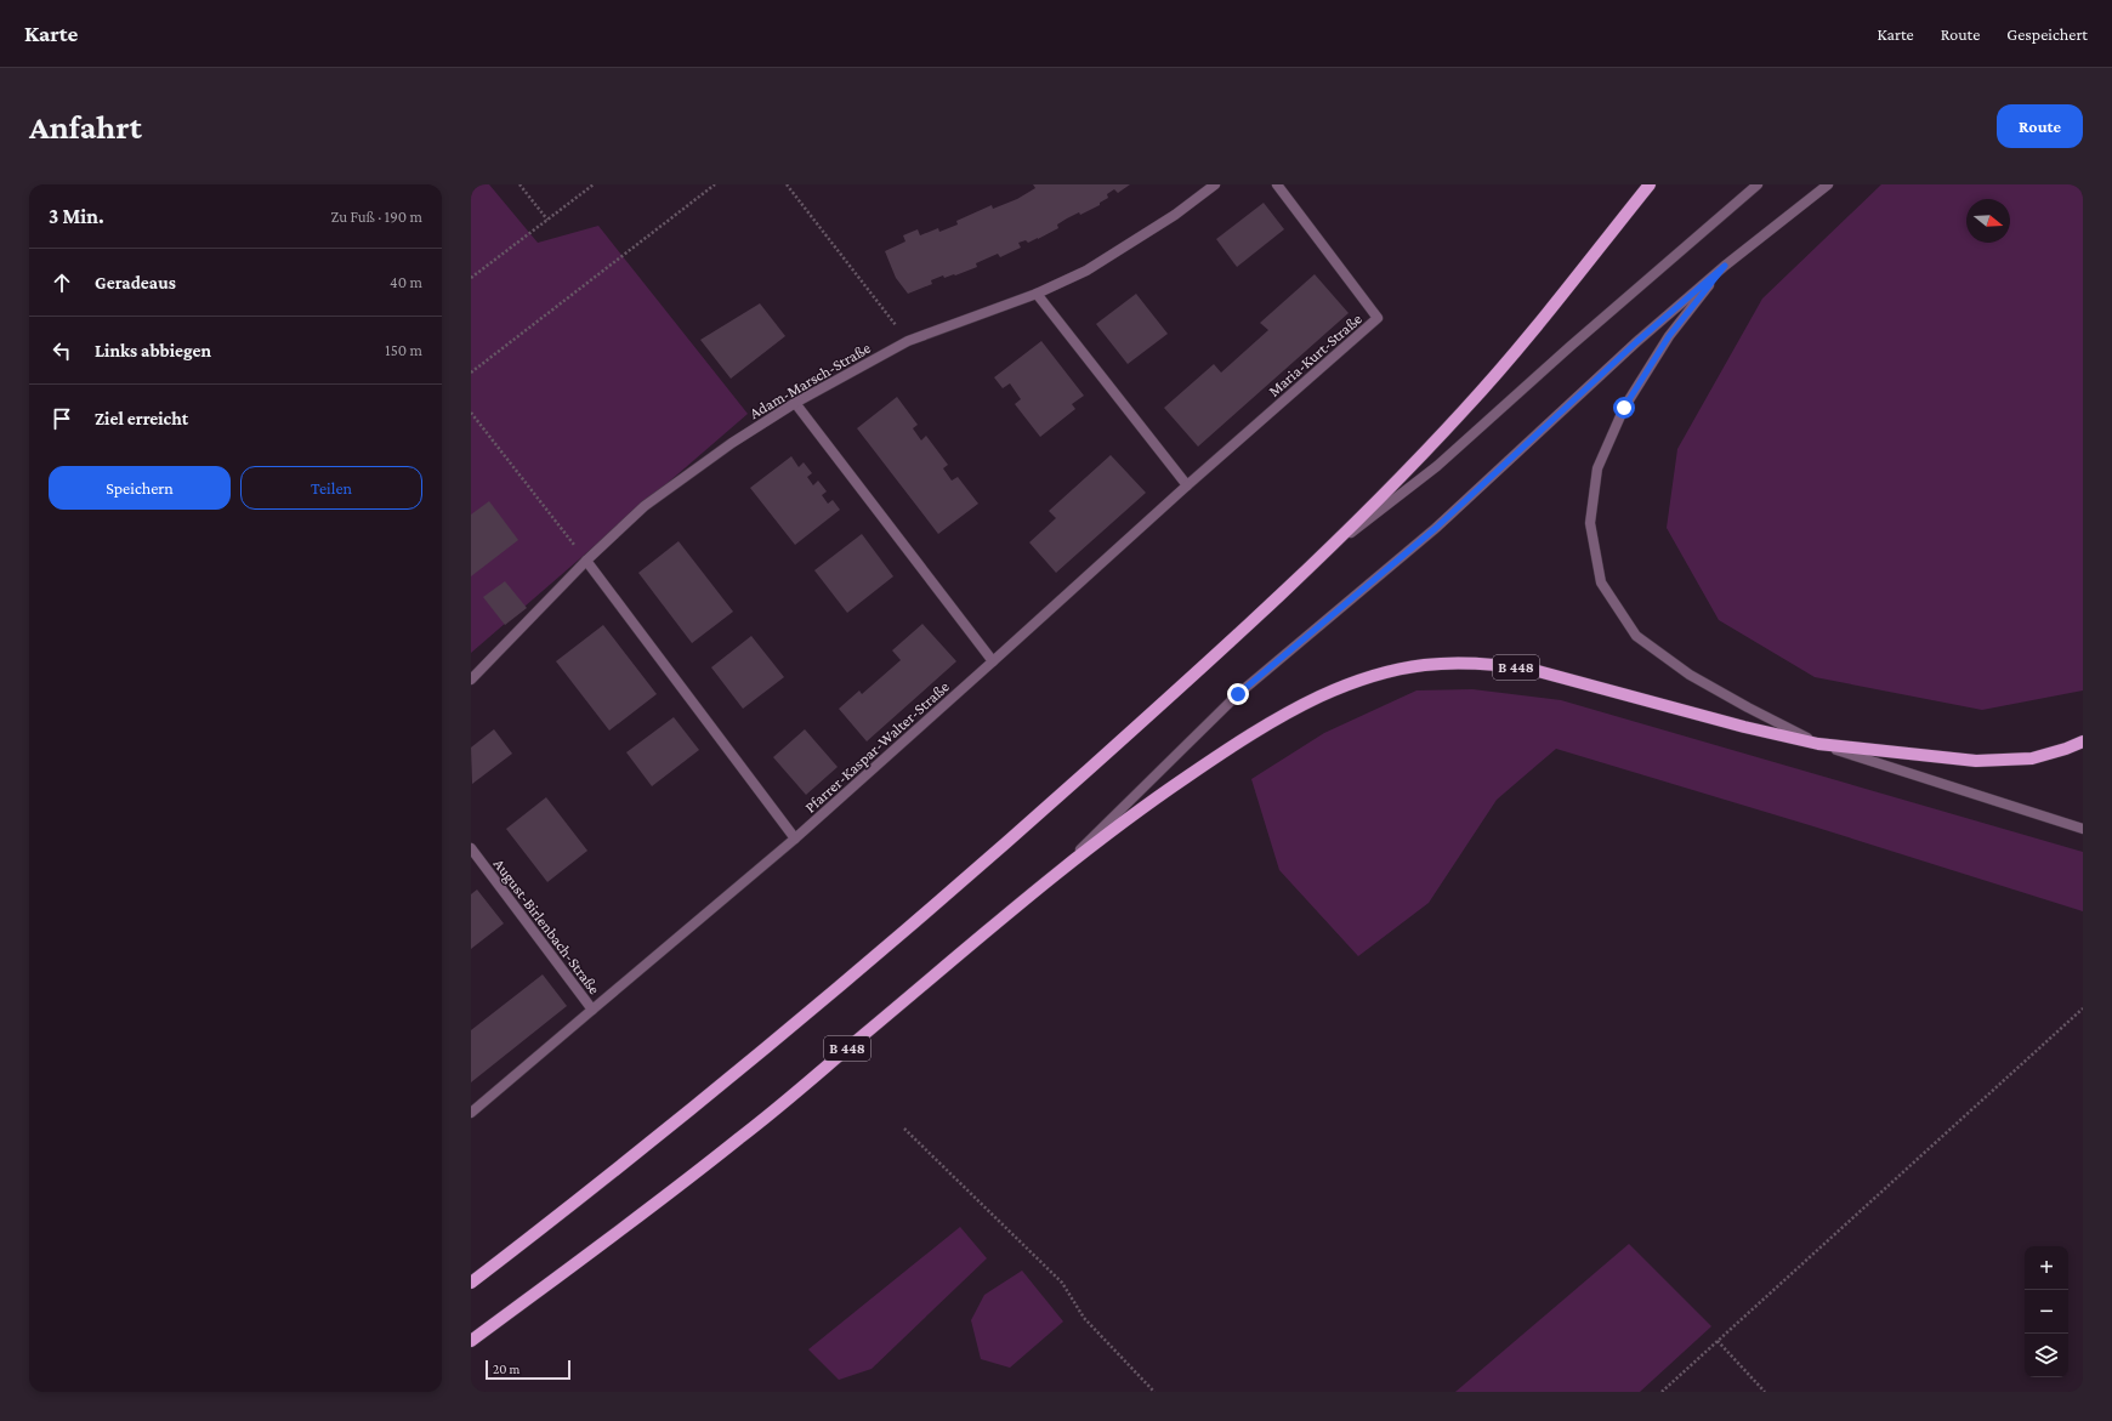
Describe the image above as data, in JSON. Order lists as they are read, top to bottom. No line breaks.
{"streets":{"main road":["B 448"],"street":["Maria-Kurt-Straße","Adam-Marsch-Straße","Pfarrer-Kaspar-Walter-Straße","August-Birlenbach-Straße"]},"crossings":[["Maria-Kurt-Straße","Pfarrer-Kaspar-Walter-Straße"],["Pfarrer-Kaspar-Walter-Straße","August-Birlenbach-Straße"]],"scale_bar":"20 m","north":"right","page":{"header":"Karte","nav":["Karte","Route","Gespeichert"],"buttons":["Route",["Speichern","Teilen"]],"title":"Anfahrt","heading":["3 Min.","Zu Fuß · 190 m"],"list":[["Geradeaus","40 m"],["Links abbiegen","150 m"],"Ziel erreicht"],"map_buttons":["+","−"],"scale":"20 m"}}
